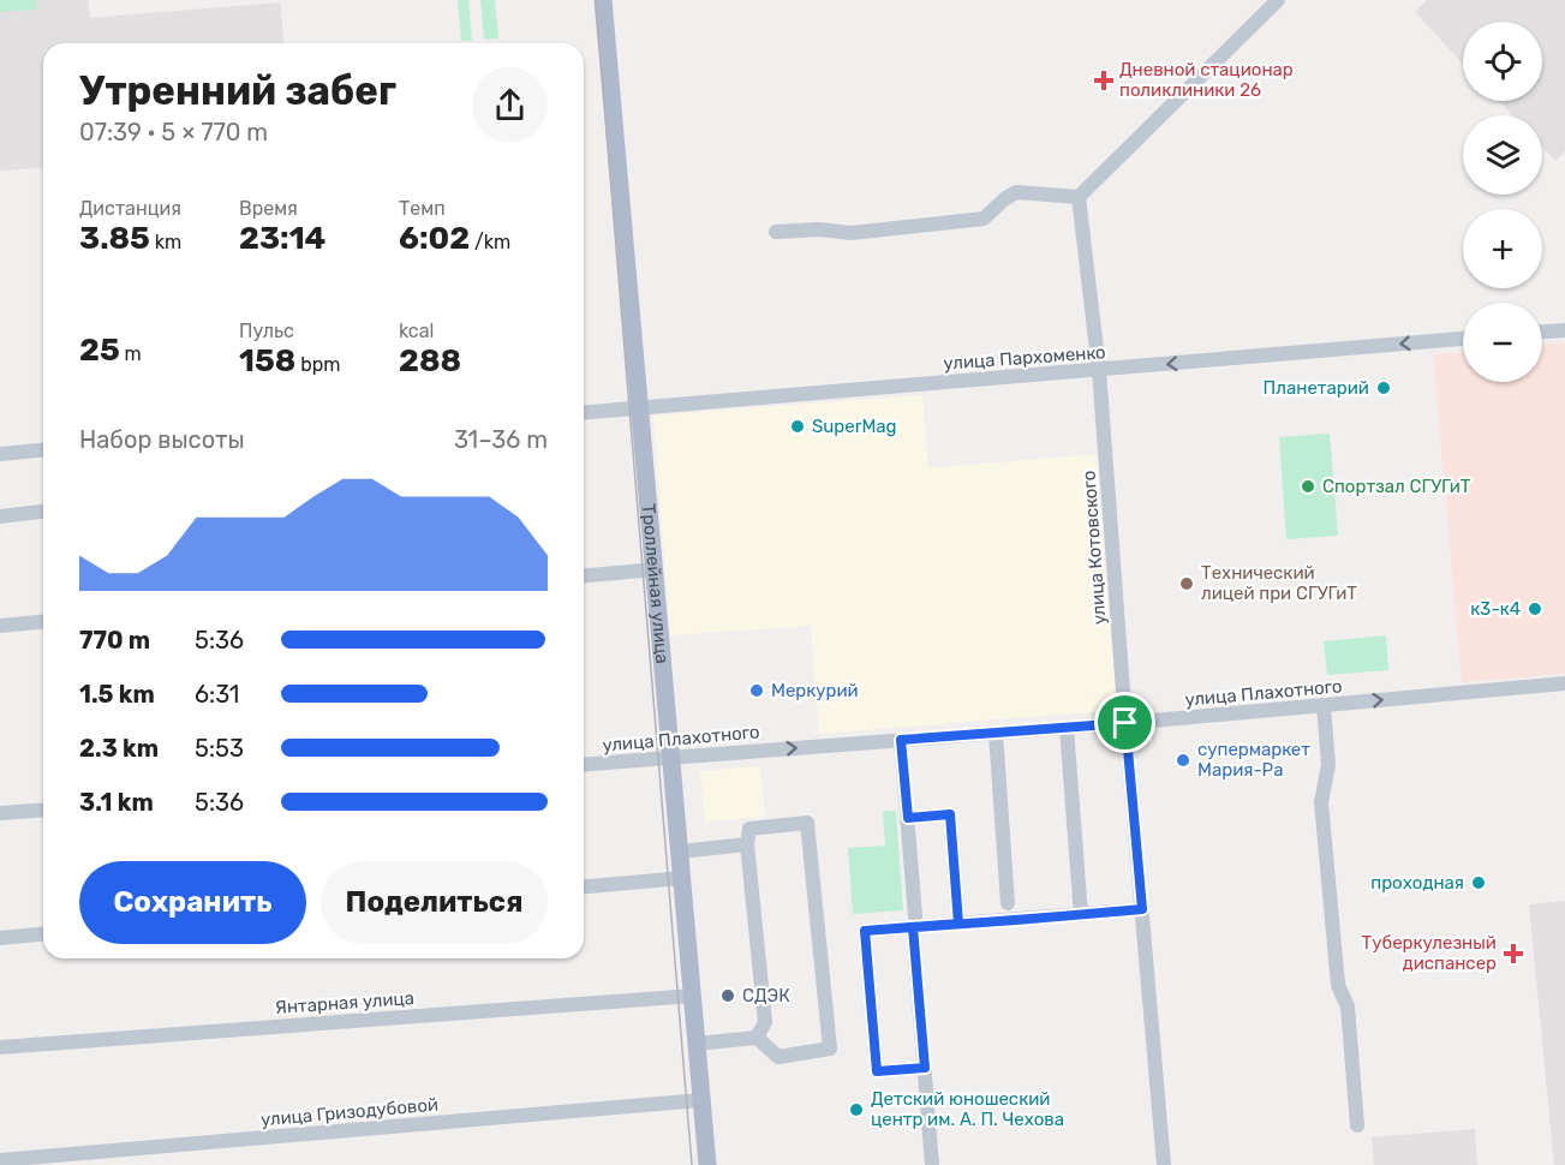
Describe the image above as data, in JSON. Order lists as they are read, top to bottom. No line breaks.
{"streets":{"main road":["Троллейная улица"],"street":["улица Пархоменко","улица Котовского","улица Плахотного","Янтарная улица","улица Гризодубовой"]},"crossings":[["улица Пархоменко","улица Котовского"],["улица Пархоменко","Троллейная улица"],["улица Котовского","улица Плахотного"],["Троллейная улица","улица Плахотного"],["Троллейная улица","Янтарная улица"],["Троллейная улица","улица Гризодубовой"]],"one_way":["улица Пархоменко","улица Плахотного"],"places":{"health":["Дневной стационар поликлиники 26","Туберкулезный диспансер"],"other":["Планетарий","SuperMag","Спортзал СГУГиТ","Технический лицей при СГУГиТ","к3-к4","Меркурий","супермаркет Мария-Ра","проходная","СДЭК","Детский юношеский центр им. А. П. Чехова"]},"page":{"map_buttons":["+","−"],"heading":["Утренний забег","07:39 · 5 × 770 m"],"stats":[["Дистанция","3.85 km"],["Время","23:14"],["Темп","6:02 /km"],["25 m"],["Пульс","158 bpm"],["kcal","288"]],"chart":["Набор высоты","31–36 m"],"list":[{"name":"770 m","note":"5:36"},{"name":"1.5 km","note":"6:31"},{"name":"2.3 km","note":"5:53"},{"name":"3.1 km","note":"5:36"}],"buttons":["Сохранить","Поделиться"]}}
